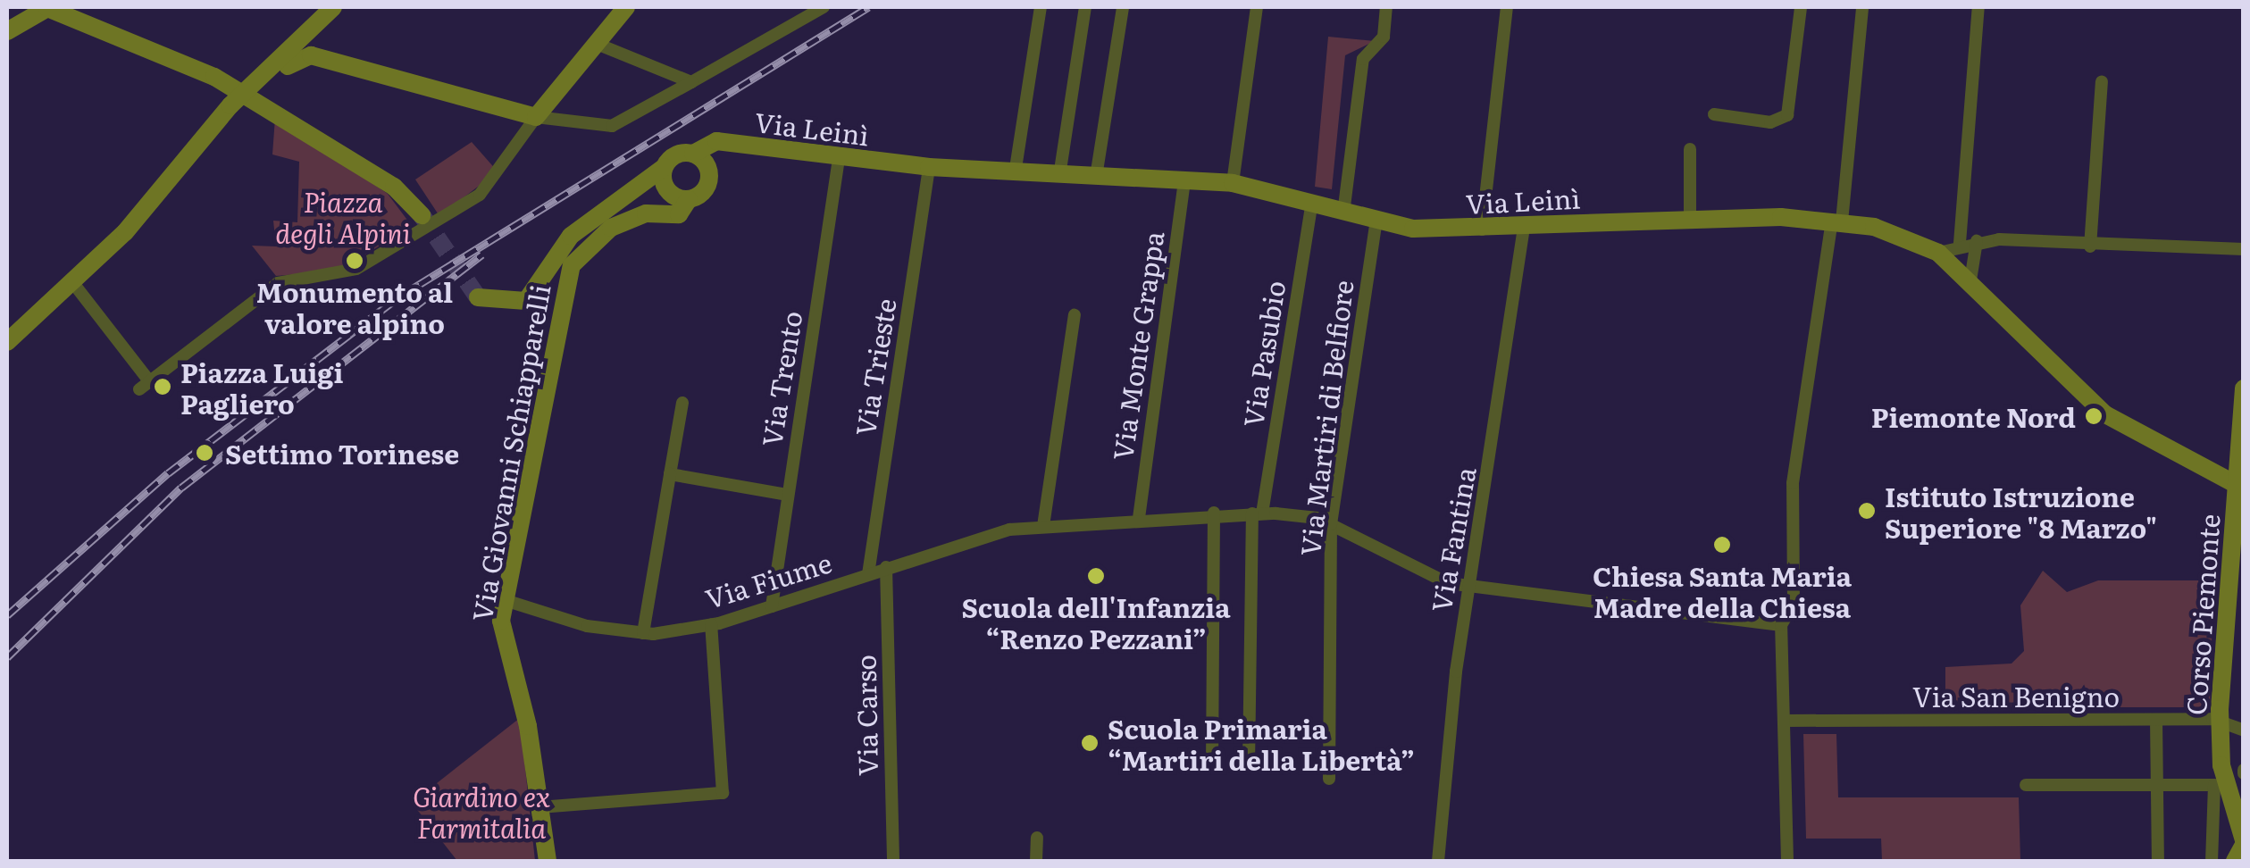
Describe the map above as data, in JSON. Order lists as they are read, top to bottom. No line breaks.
{"streets":{"street":["Via Leinì","Via Monte Grappa","Via Pasubio","Via Trieste","Via Trento","Via Martiri di Belfiore","Via Giovanni Schiapparelli","Via Fantina","Via Fiume","Corso Piemonte","Via San Benigno","Via Carso"]},"crossings":[["Via Leinì","Via Monte Grappa"],["Via Leinì","Via Pasubio"],["Via Leinì","Via Trieste"],["Via Leinì","Via Trento"],["Via Leinì","Via Martiri di Belfiore"],["Via Leinì","Via Fantina"],["Via Leinì","Corso Piemonte"],["Via Monte Grappa","Via Fiume"],["Via Pasubio","Via Fiume"],["Via Trieste","Via Fiume"],["Via Trento","Via Fiume"],["Via Martiri di Belfiore","Via Fiume"],["Via Giovanni Schiapparelli","Via Fiume"],["Via Fantina","Via Fiume"],["Via Fiume","Via Carso"],["Corso Piemonte","Via San Benigno"]],"parks":["Piazza degli Alpini","Giardino ex Farmitalia"],"places":["Monumento al valore alpino","Piazza Luigi Pagliero","Piemonte Nord","Settimo Torinese","Istituto Istruzione Superiore \"8 Marzo\"","Chiesa Santa Maria Madre della Chiesa","Scuola dell'Infanzia “Renzo Pezzani”","Scuola Primaria “Martiri della Libertà”"]}
